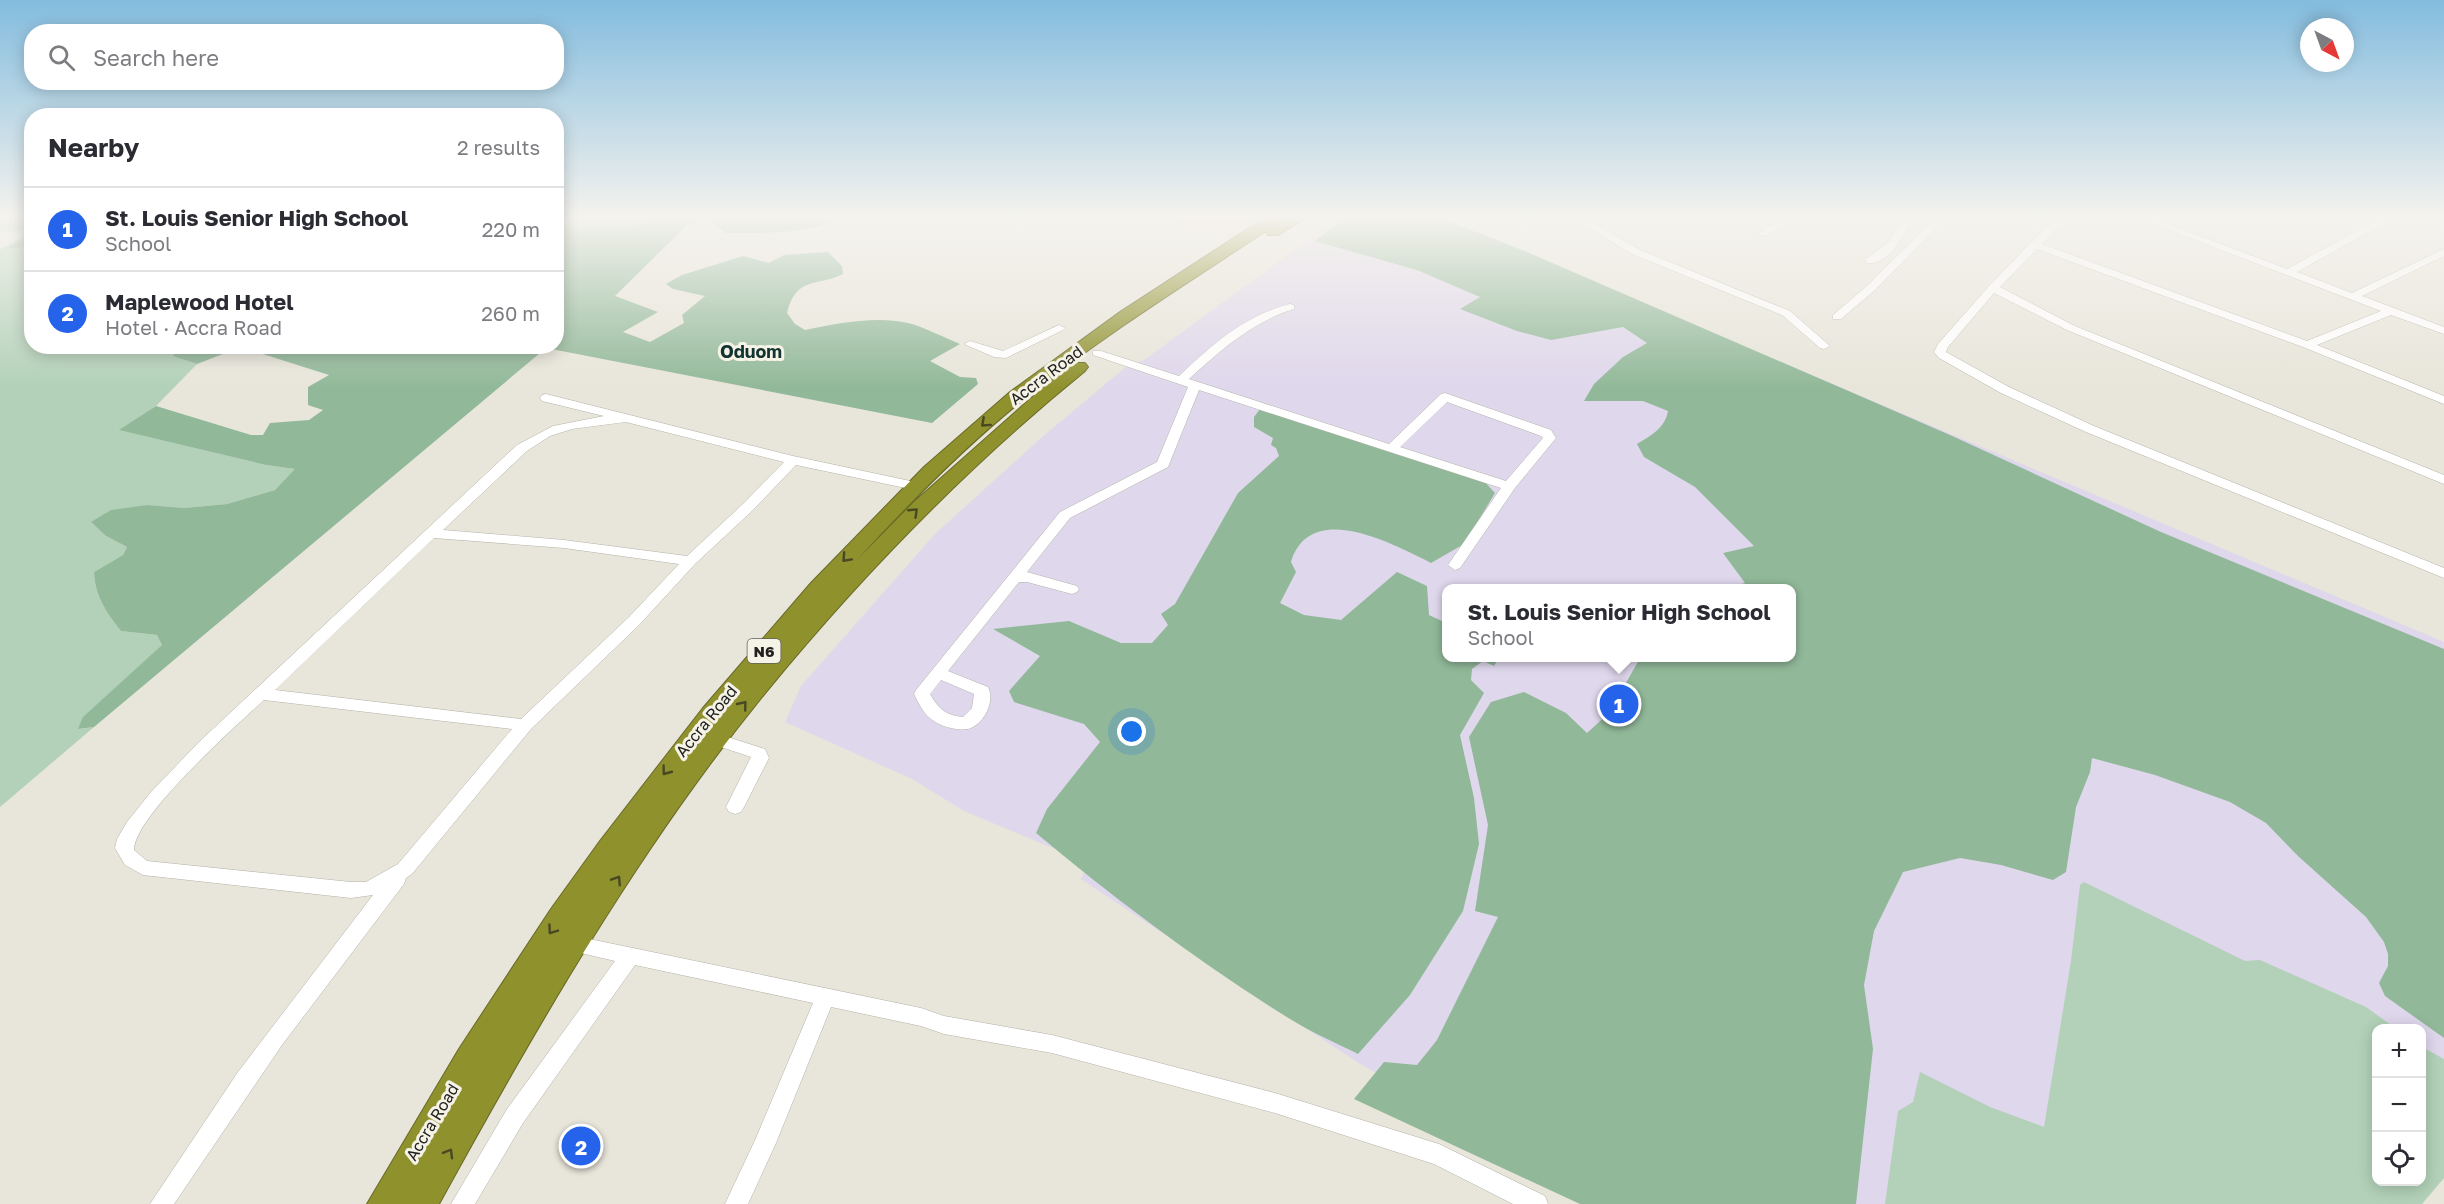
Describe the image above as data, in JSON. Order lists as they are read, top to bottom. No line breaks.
{"streets":{"highway":["Accra Road","N6"]},"districts":["Oduom"],"north":"bottom right","page":{"search":"Search here","heading":["Nearby","2 results"],"list":[{"mark":"1","name":"St. Louis Senior High School","note":"School","value":"220 m"},{"mark":"2","name":"Maplewood Hotel","note":"Hotel · Accra Road","value":"260 m"}],"popup":["St. Louis Senior High School","School"],"pins":["1","2"],"map_buttons":["+","−"]}}
